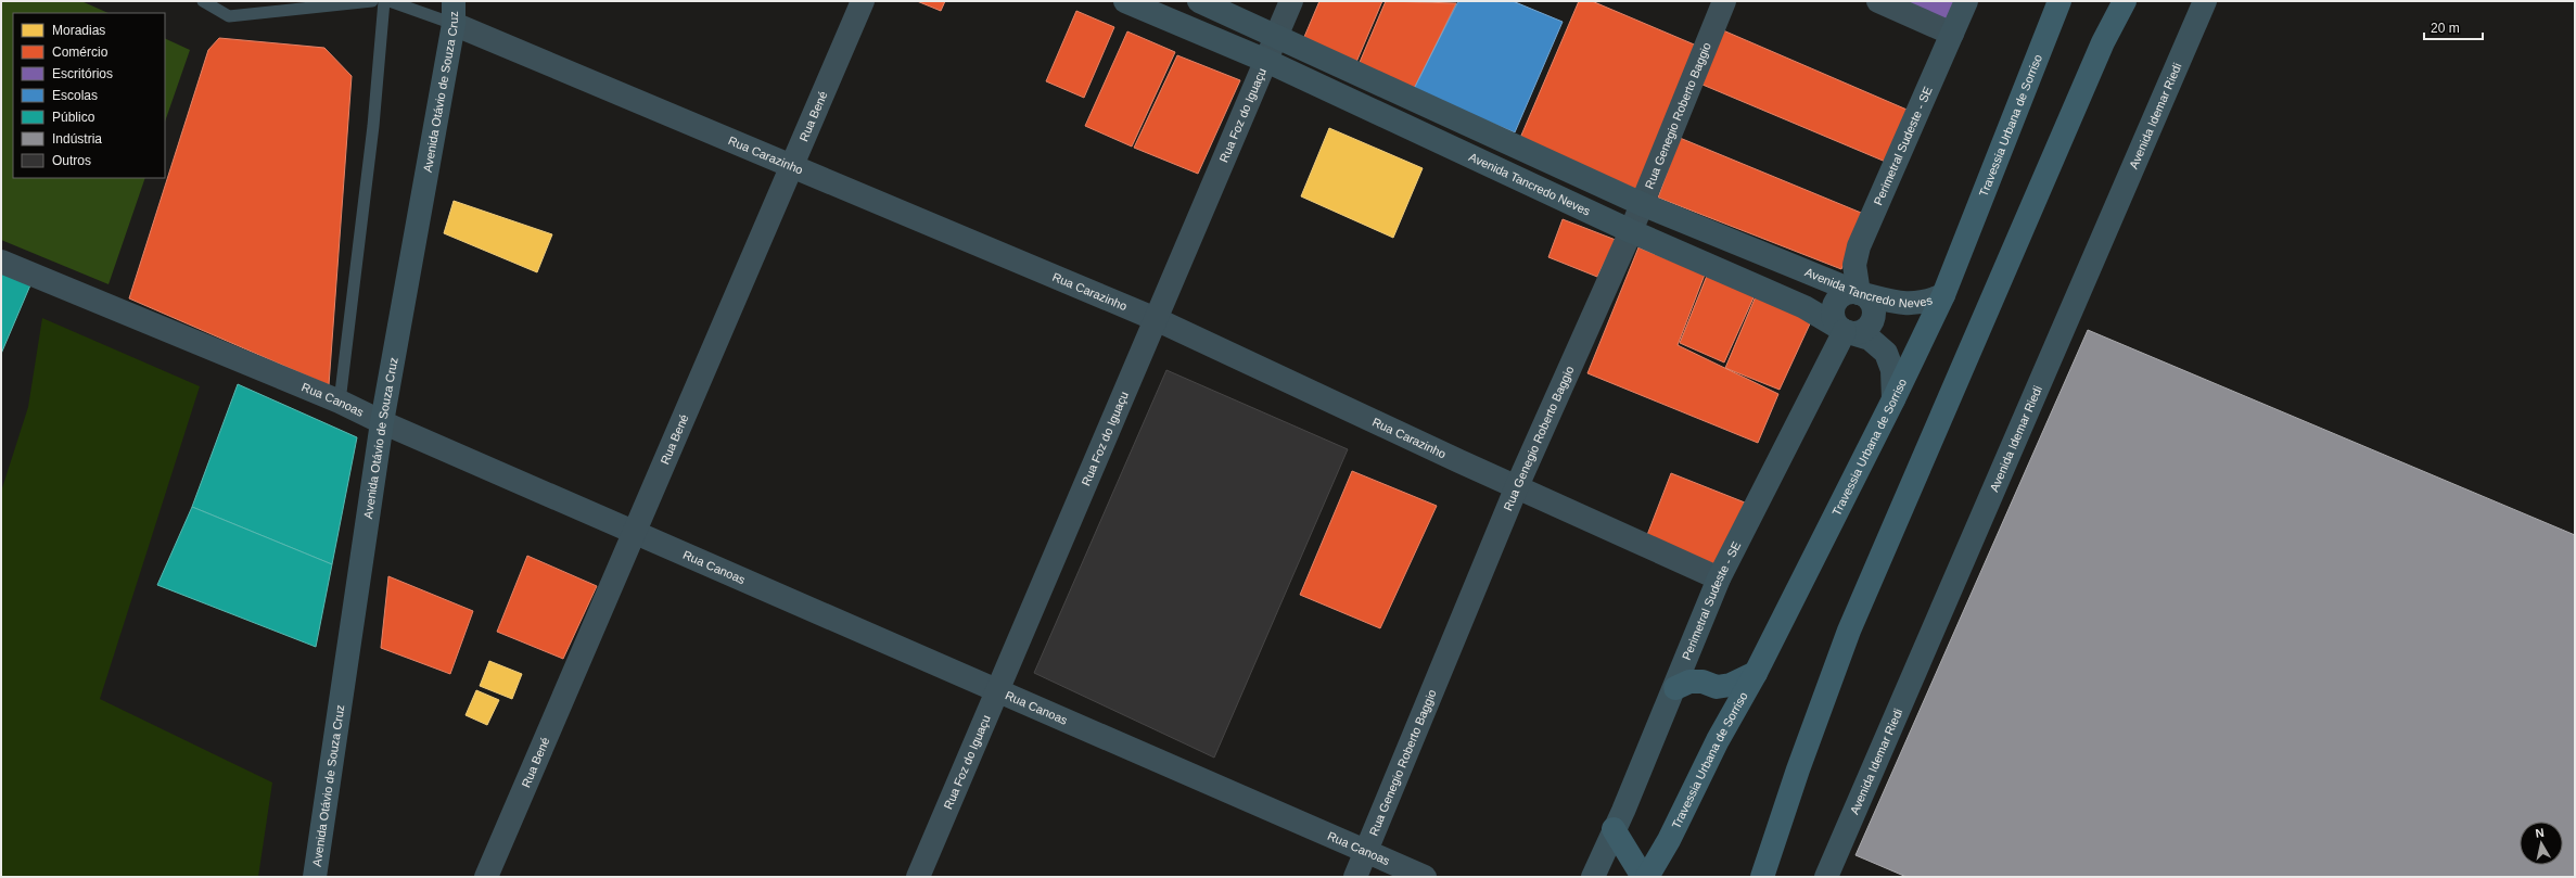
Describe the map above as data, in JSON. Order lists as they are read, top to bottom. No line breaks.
{"streets":{"highway":["Travessia Urbana de Sorriso"],"street":["Avenida Otávio de Souza Cruz","Rua Bené","Rua Foz do Iguaçu","Rua Genegio Roberto Baggio","Avenida Idemar Riedi","Perimetral Sudeste - SE","Rua Carazinho","Avenida Tancredo Neves","Rua Canoas"]},"crossings":[["Avenida Otávio de Souza Cruz","Rua Carazinho"],["Avenida Otávio de Souza Cruz","Rua Canoas"],["Rua Bené","Rua Carazinho"],["Rua Bené","Rua Canoas"],["Rua Foz do Iguaçu","Rua Carazinho"],["Rua Foz do Iguaçu","Avenida Tancredo Neves"],["Rua Foz do Iguaçu","Rua Canoas"],["Rua Genegio Roberto Baggio","Rua Carazinho"],["Rua Genegio Roberto Baggio","Avenida Tancredo Neves"],["Rua Genegio Roberto Baggio","Rua Canoas"],["Travessia Urbana de Sorriso","Avenida Tancredo Neves"],["Perimetral Sudeste - SE","Rua Carazinho"],["Perimetral Sudeste - SE","Avenida Tancredo Neves"]],"legend":["Moradias","Comércio","Escritórios","Escolas","Público","Indústria","Outros"],"scale_bar":"20 m","north":"top"}
